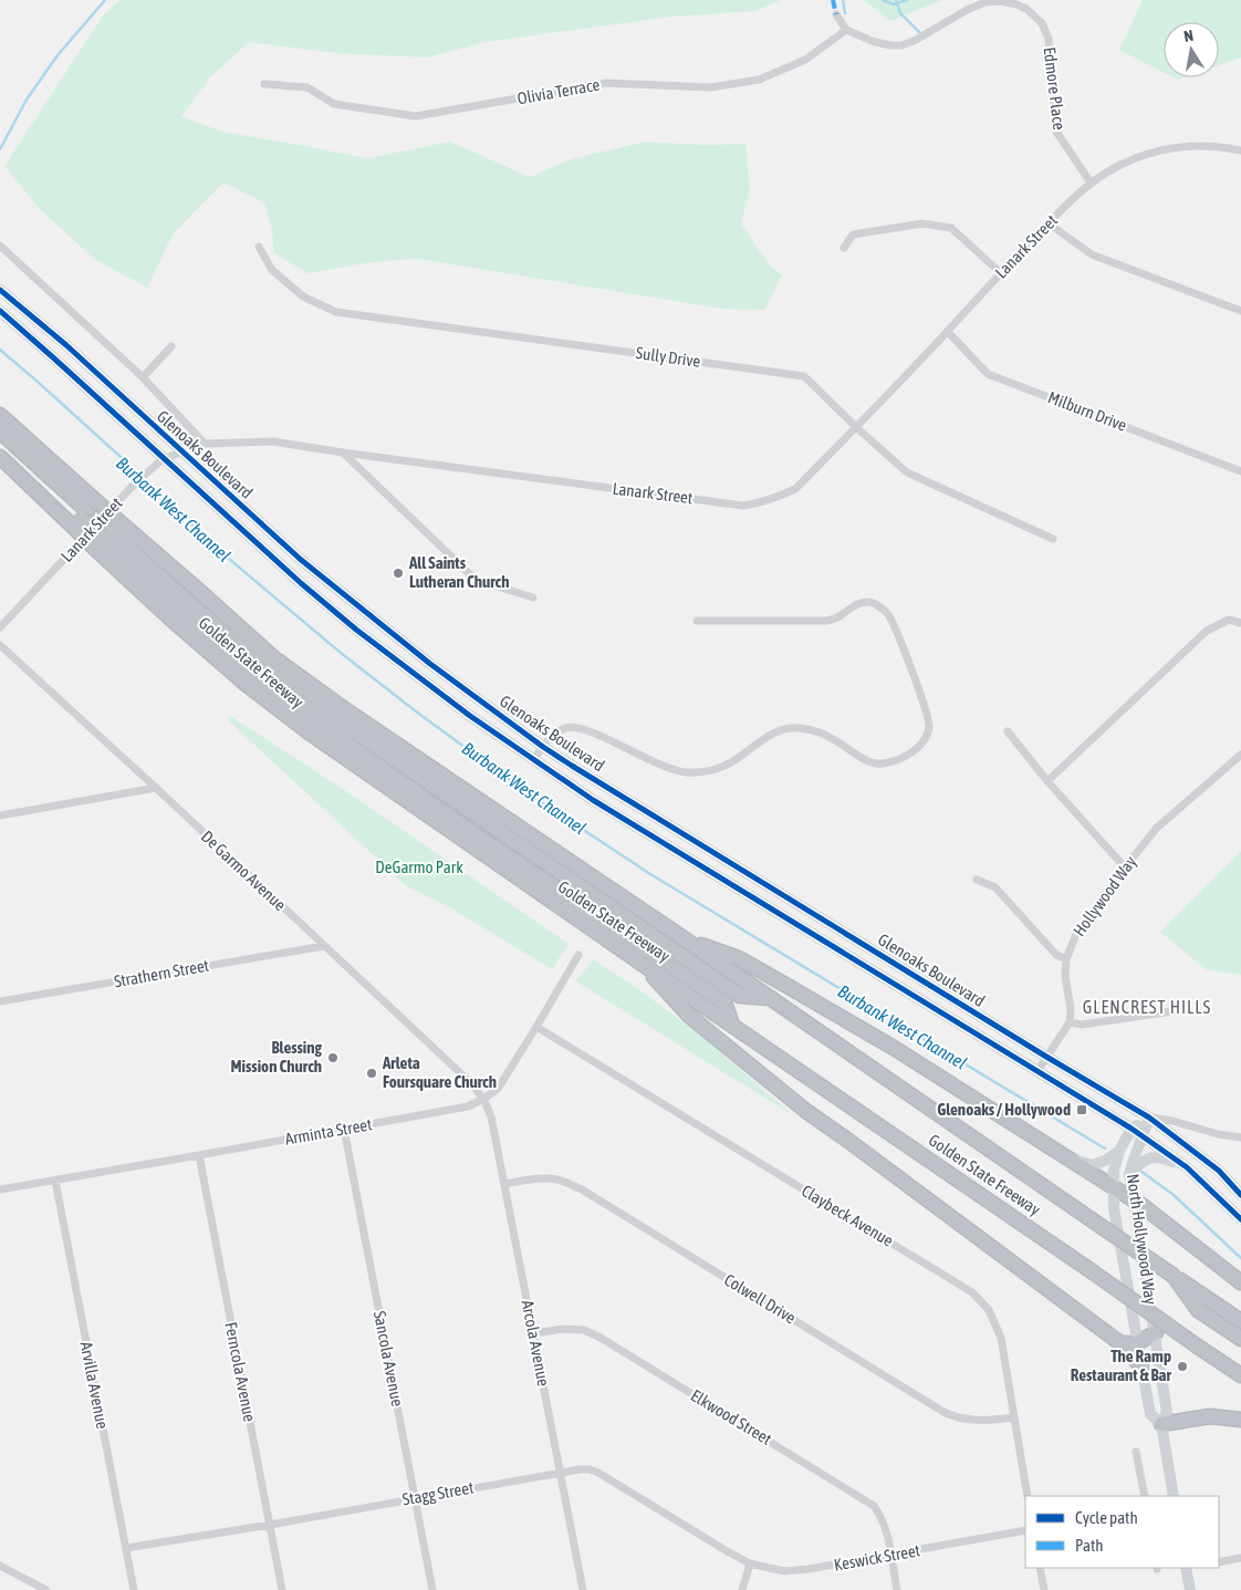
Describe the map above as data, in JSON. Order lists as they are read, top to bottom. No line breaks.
{"streets":{"highway":["Golden State Freeway"],"main road":["Glenoaks Boulevard","North Hollywood Way"],"street":["Edmore Place","Olivia Terrace","Lanark Street","Sully Drive","Milburn Drive","De Garmo Avenue","Hollywood Way","Strathern Street","Arminta Street","Claybeck Avenue","Colwell Drive","Arcola Avenue","Sancola Avenue","Ferncola Avenue","Arvilla Avenue","Elkwood Street","Stagg Street","Keswick Street"]},"crossings":[["Edmore Place","Olivia Terrace"],["Edmore Place","Lanark Street"],["Lanark Street","Sully Drive"],["Lanark Street","Milburn Drive"],["Lanark Street","Glenoaks Boulevard"],["Glenoaks Boulevard","North Hollywood Way"],["De Garmo Avenue","Strathern Street"],["De Garmo Avenue","Arminta Street"],["De Garmo Avenue","Arcola Avenue"],["Arminta Street","Claybeck Avenue"],["Arminta Street","Arcola Avenue"],["Arminta Street","Sancola Avenue"],["Arminta Street","Ferncola Avenue"],["Arminta Street","Arvilla Avenue"],["Claybeck Avenue","Colwell Drive"],["Colwell Drive","Arcola Avenue"],["Arcola Avenue","Elkwood Street"],["Arcola Avenue","Stagg Street"],["Sancola Avenue","Stagg Street"],["Ferncola Avenue","Stagg Street"],["Arvilla Avenue","Stagg Street"],["Elkwood Street","Keswick Street"],["Stagg Street","Keswick Street"]],"districts":["GLENCREST HILLS"],"water":["Burbank West Channel"],"parks":["DeGarmo Park"],"places":{"other":["All Saints Lutheran Church","Blessing Mission Church","Arleta Foursquare Church","The Ramp Restaurant & Bar"],"transit":["Glenoaks / Hollywood"]},"legend":["Cycle path","Path"],"north":"top"}
